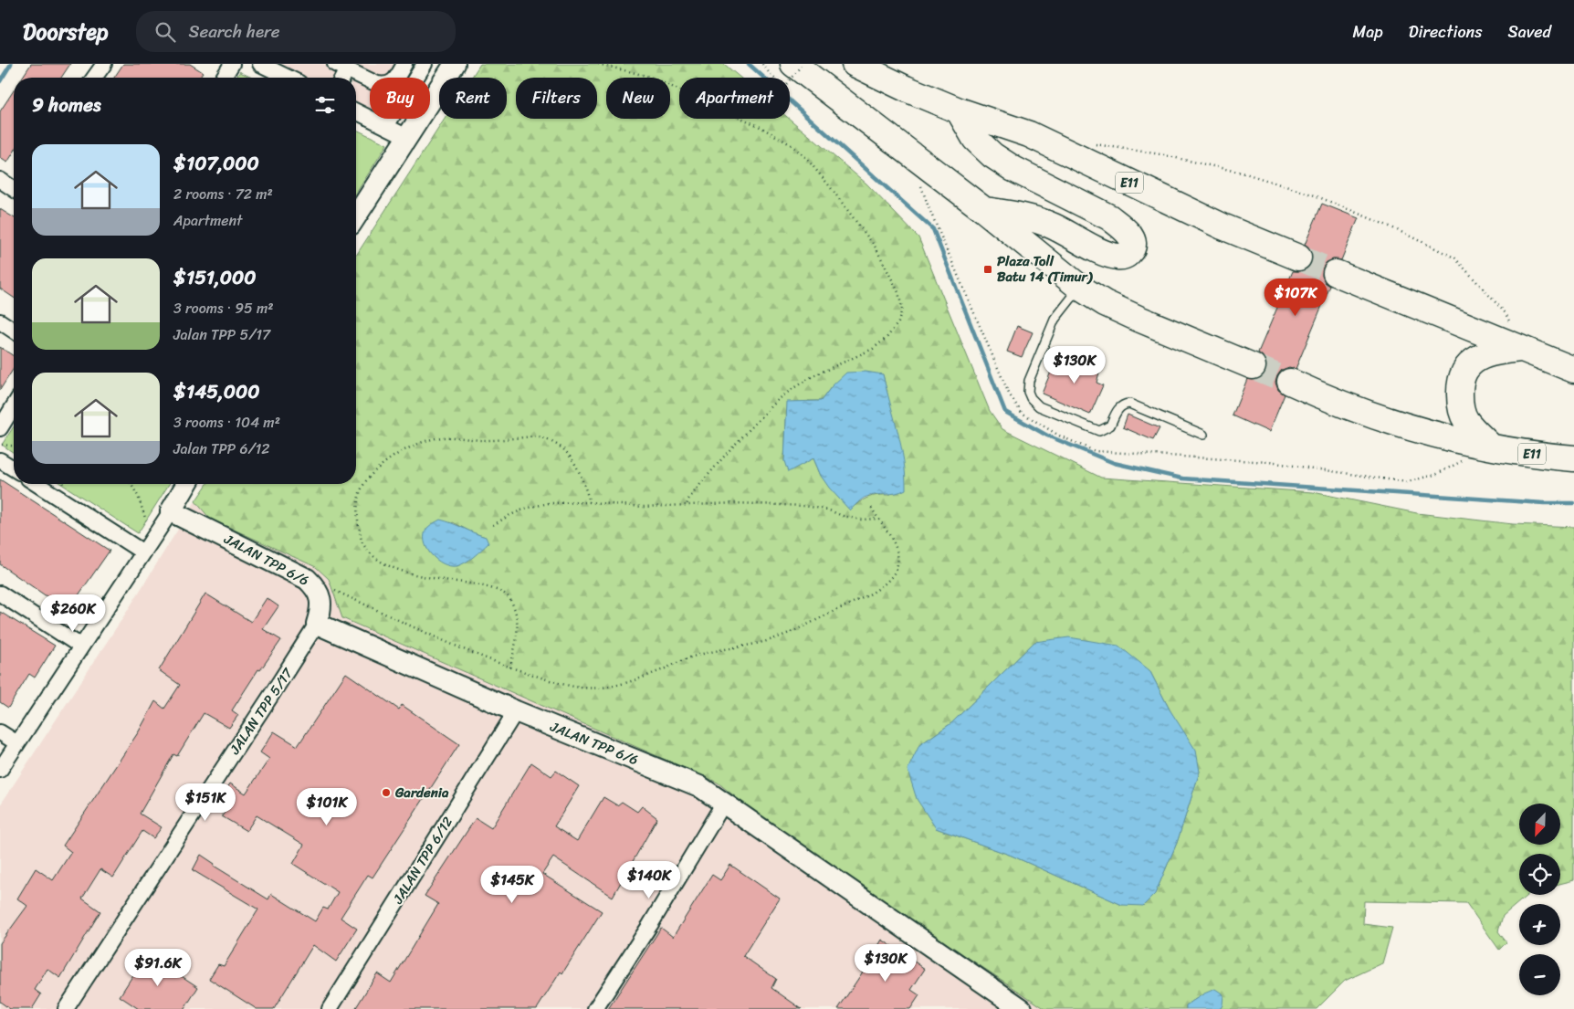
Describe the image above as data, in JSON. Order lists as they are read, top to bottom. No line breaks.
{"streets":{"highway":["E11"],"street":["JALAN TPP 6/6","JALAN TPP 5/17","JALAN TPP 6/12"]},"crossings":[["JALAN TPP 6/6","JALAN TPP 5/17"],["JALAN TPP 6/6","JALAN TPP 6/12"]],"places":{"transit":["Plaza Toll Batu 14 (Timur)"],"other":["Gardenia"]},"north":"bottom left","page":{"header":"Doorstep","search":"Search here","nav":["Map","Directions","Saved"],"chip":["Buy","Rent","Filters","New","Apartment"],"heading":"9 homes","list":[{"name":"$107,000","note":"2 rooms · 72 m² · Apartment"},{"name":"$151,000","note":"3 rooms · 95 m² · Jalan TPP 5/17"},{"name":"$145,000","note":"3 rooms · 104 m² · Jalan TPP 6/12"}],"price":["$107K","$130K","$260K","$151K","$101K","$140K","$145K","$130K","$91.6K"],"map_buttons":["+","−"]}}
